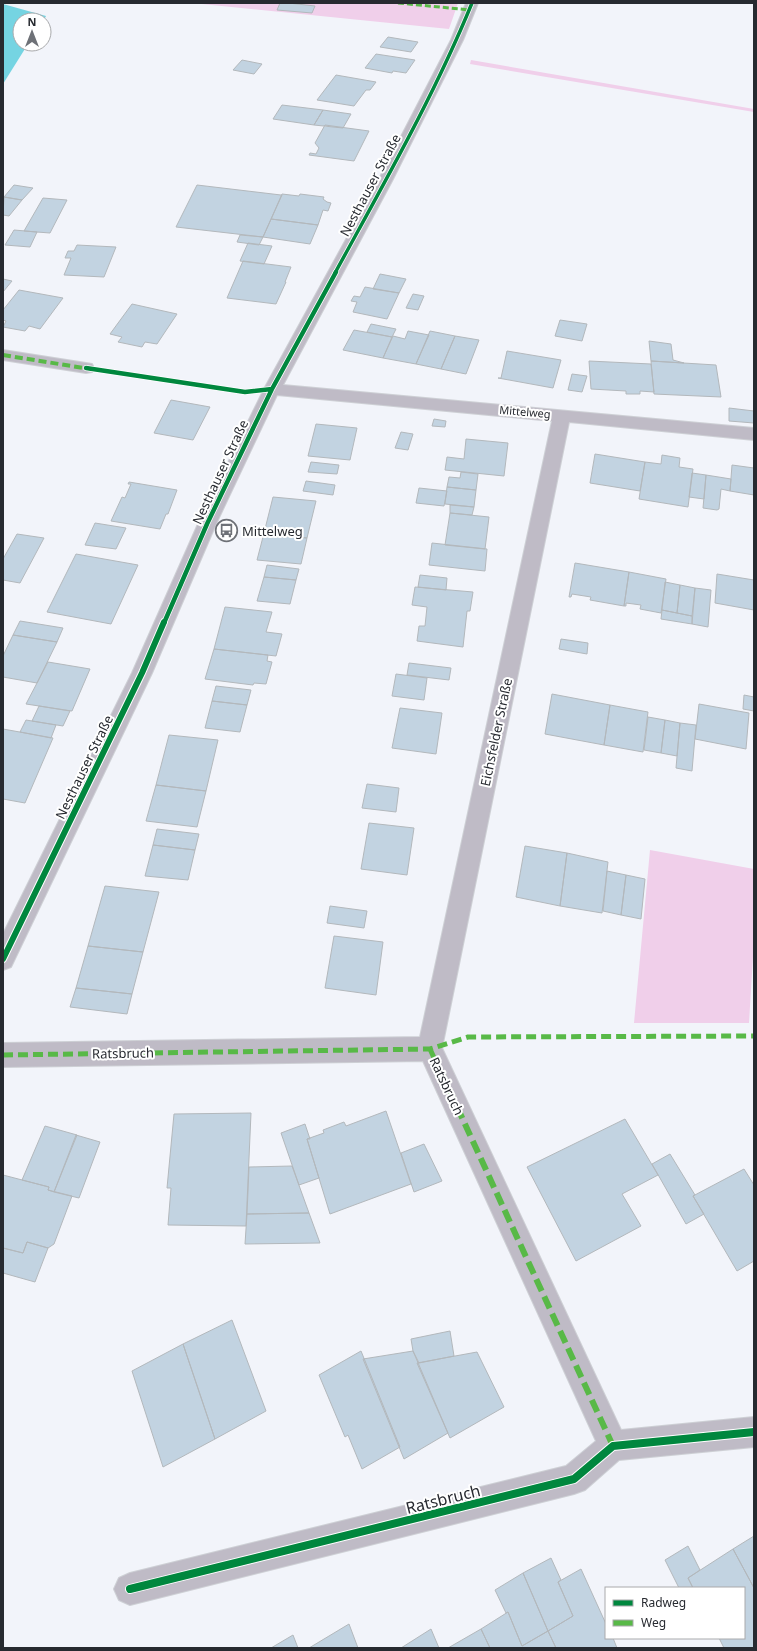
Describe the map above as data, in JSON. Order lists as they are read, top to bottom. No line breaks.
{"streets":{"street":["Nesthauser Straße","Mittelweg","Eichsfelder Straße","Ratsbruch"]},"crossings":[["Nesthauser Straße","Mittelweg"],["Mittelweg","Eichsfelder Straße"],["Eichsfelder Straße","Ratsbruch"]],"places":{"bus stop":["Mittelweg"]},"legend":["Radweg","Weg"],"north":"top"}
